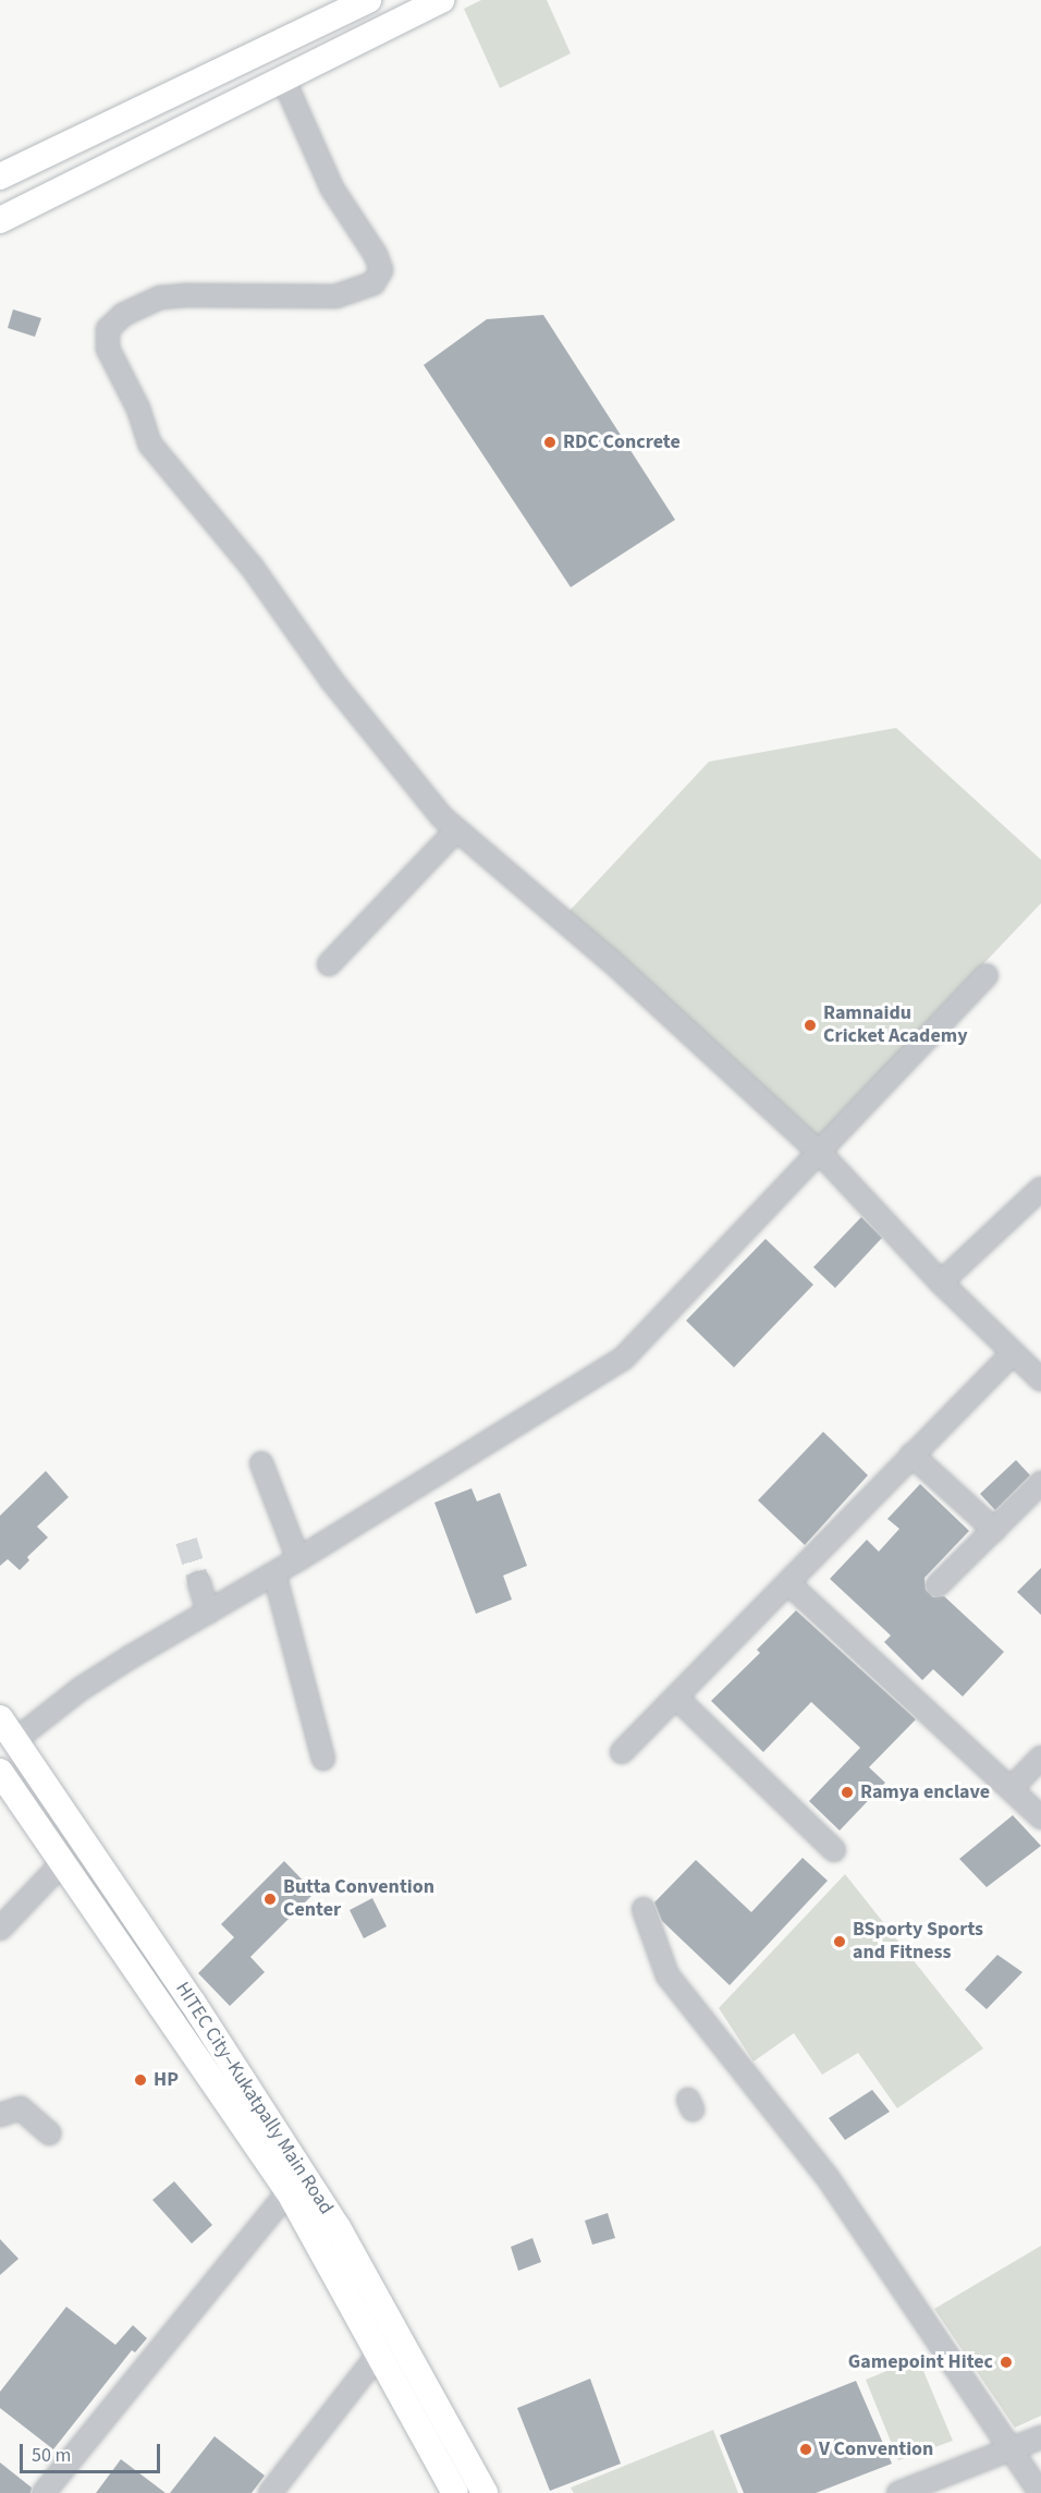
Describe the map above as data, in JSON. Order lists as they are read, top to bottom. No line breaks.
{"streets":{"main road":["HITEC City–Kukatpally Main Road"]},"places":["RDC Concrete","Ramnaidu Cricket Academy","Ramya enclave","Butta Convention Center","BSporty Sports and Fitness","HP","Gamepoint Hitec","V Convention"],"scale_bar":"50 m"}
